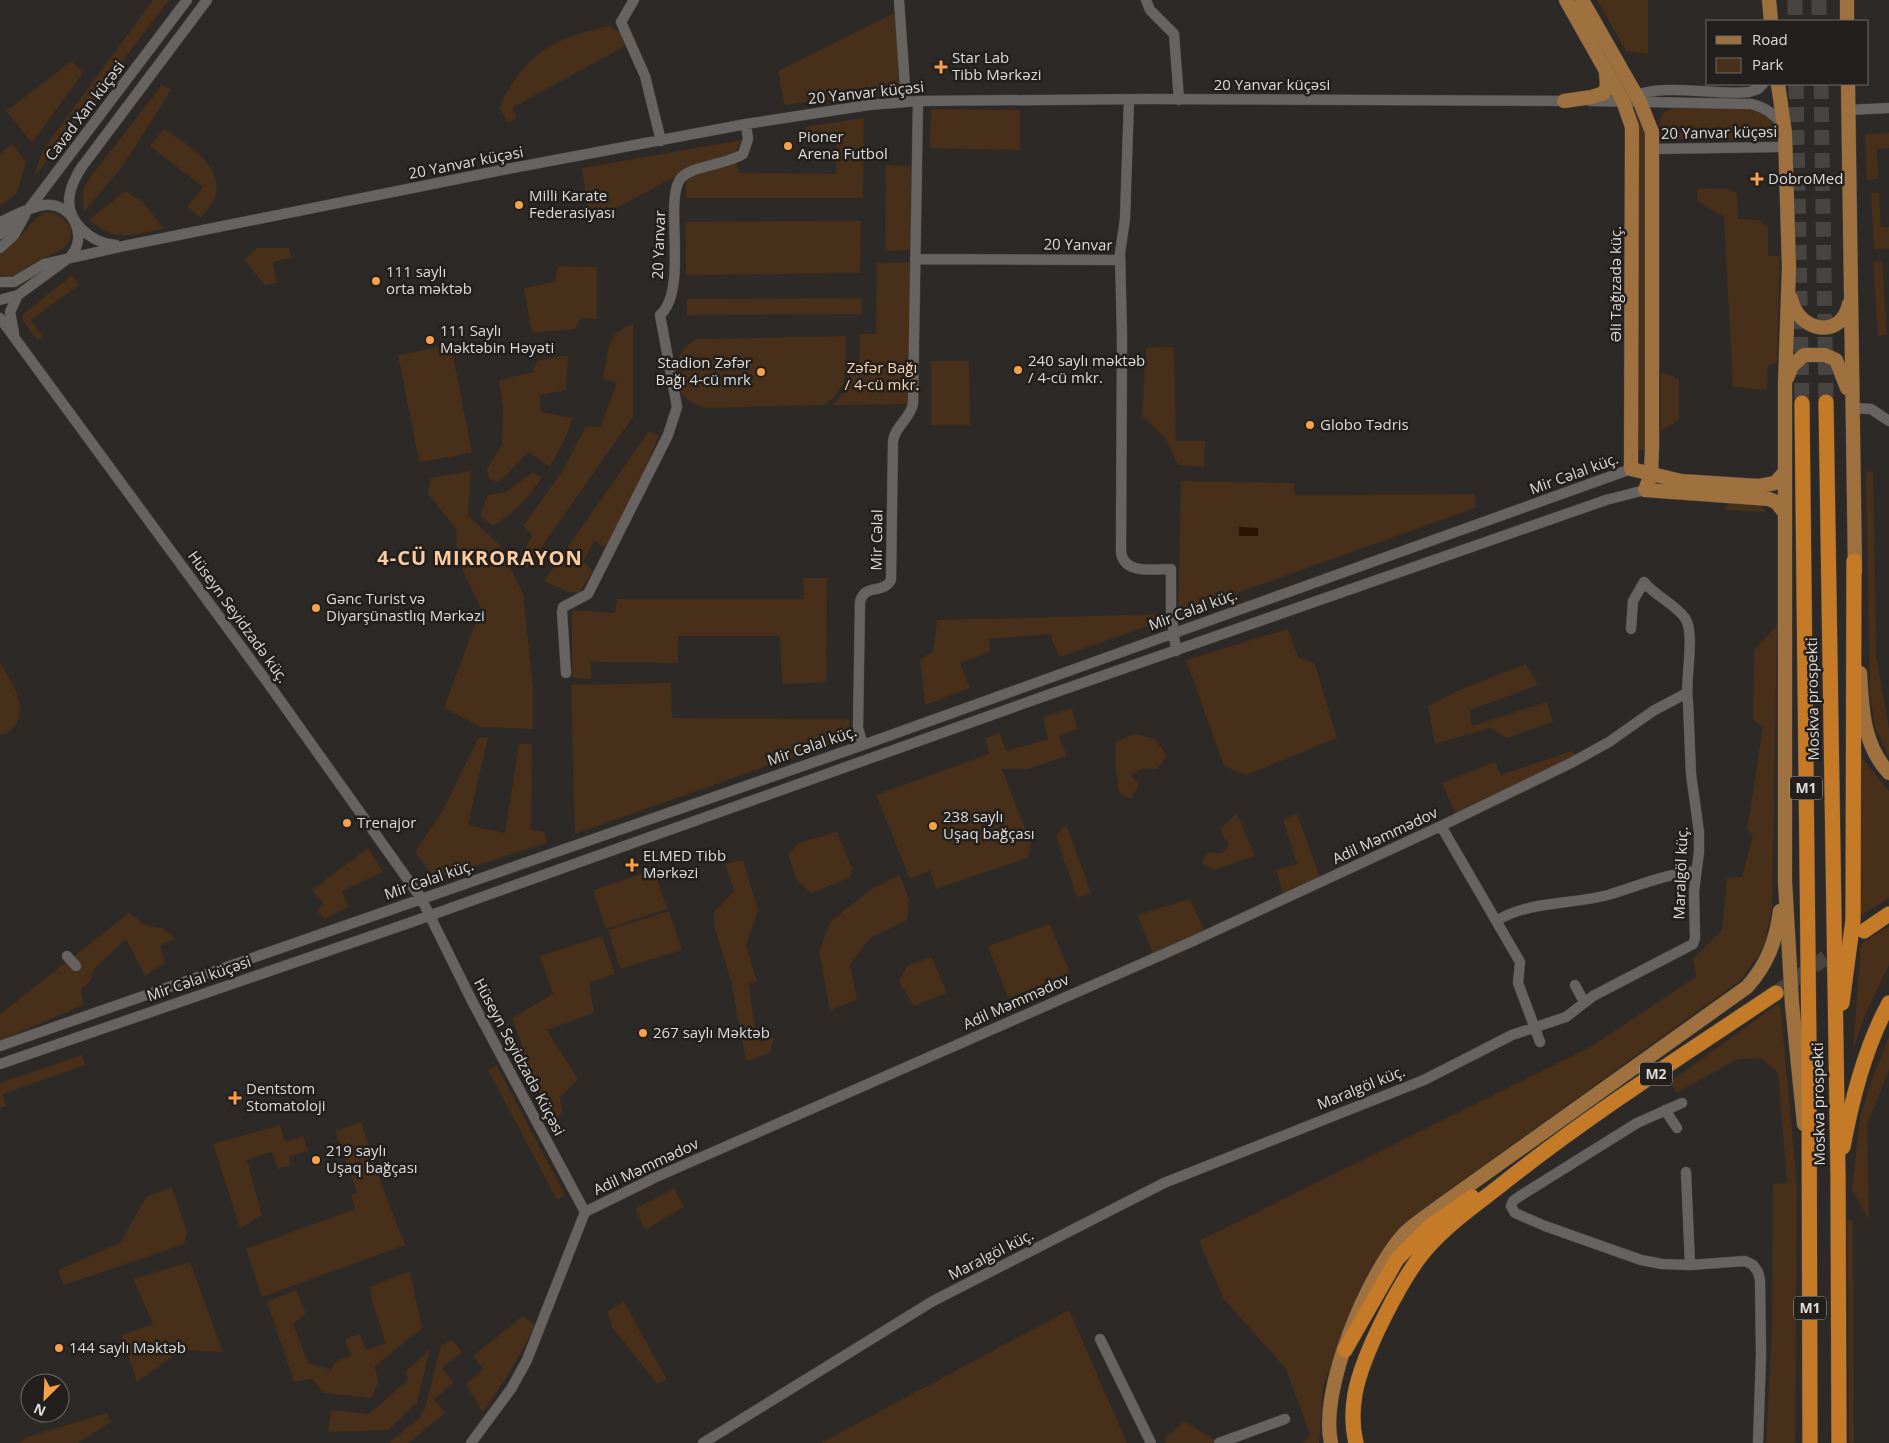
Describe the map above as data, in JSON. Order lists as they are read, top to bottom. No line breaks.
{"streets":{"highway":["Moskva prospekti","M1","M2"],"main road":["Əli Tağızadə küç."],"street":["20 Yanvar küçəsi","Cavad Xan küçəsi","20 Yanvar","Mir Cəlal küç.","Mir Cəlal","Hüseyn Seyidzadə küç.","Adil Məmmədov","Maralgöl küç.","Mir Cəlal küçəsi","Hüseyn Seyidzadə Küçəsi"]},"crossings":[["20 Yanvar küçəsi","Cavad Xan küçəsi"],["20 Yanvar küçəsi","20 Yanvar"],["20 Yanvar küçəsi","Əli Tağızadə küç."],["20 Yanvar","Mir Cəlal küç."],["20 Yanvar","Mir Cəlal"],["Əli Tağızadə küç.","Mir Cəlal küç."],["Mir Cəlal küç.","Mir Cəlal"],["Mir Cəlal küç.","Hüseyn Seyidzadə küç."],["Hüseyn Seyidzadə küç.","Mir Cəlal küçəsi"],["Hüseyn Seyidzadə küç.","Hüseyn Seyidzadə Küçəsi"],["Moskva prospekti","M1"],["Adil Məmmədov","Maralgöl küç."],["Adil Məmmədov","Hüseyn Seyidzadə Küçəsi"],["Mir Cəlal küçəsi","Hüseyn Seyidzadə Küçəsi"]],"districts":["4-CÜ MIKRORAYON"],"parks":["Zəfər Bağı / 4-cü mkr."],"places":{"health":["Star Lab Tibb Mәrkәzi","DobroMed","ELMED Tibb Mərkəzi","Dentstom Stomatoloji"],"other":["Pioner Arena Futbol","Milli Karate Federasiyası","111 saylı orta məktəb","111 Saylı Məktəbin Həyəti","240 saylı məktəb / 4-cü mkr.","Stadion Zəfər Bağı 4-cü mrk","Globo Tədris","Gənc Turist və Diyarşünastlıq Mərkəzi","Trenajor","238 saylı Uşaq bağçası","267 saylı Məktəb","219 saylı Uşaq bağçası","144 saylı Məktəb"]},"legend":["Road","Park"],"north":"bottom left"}
